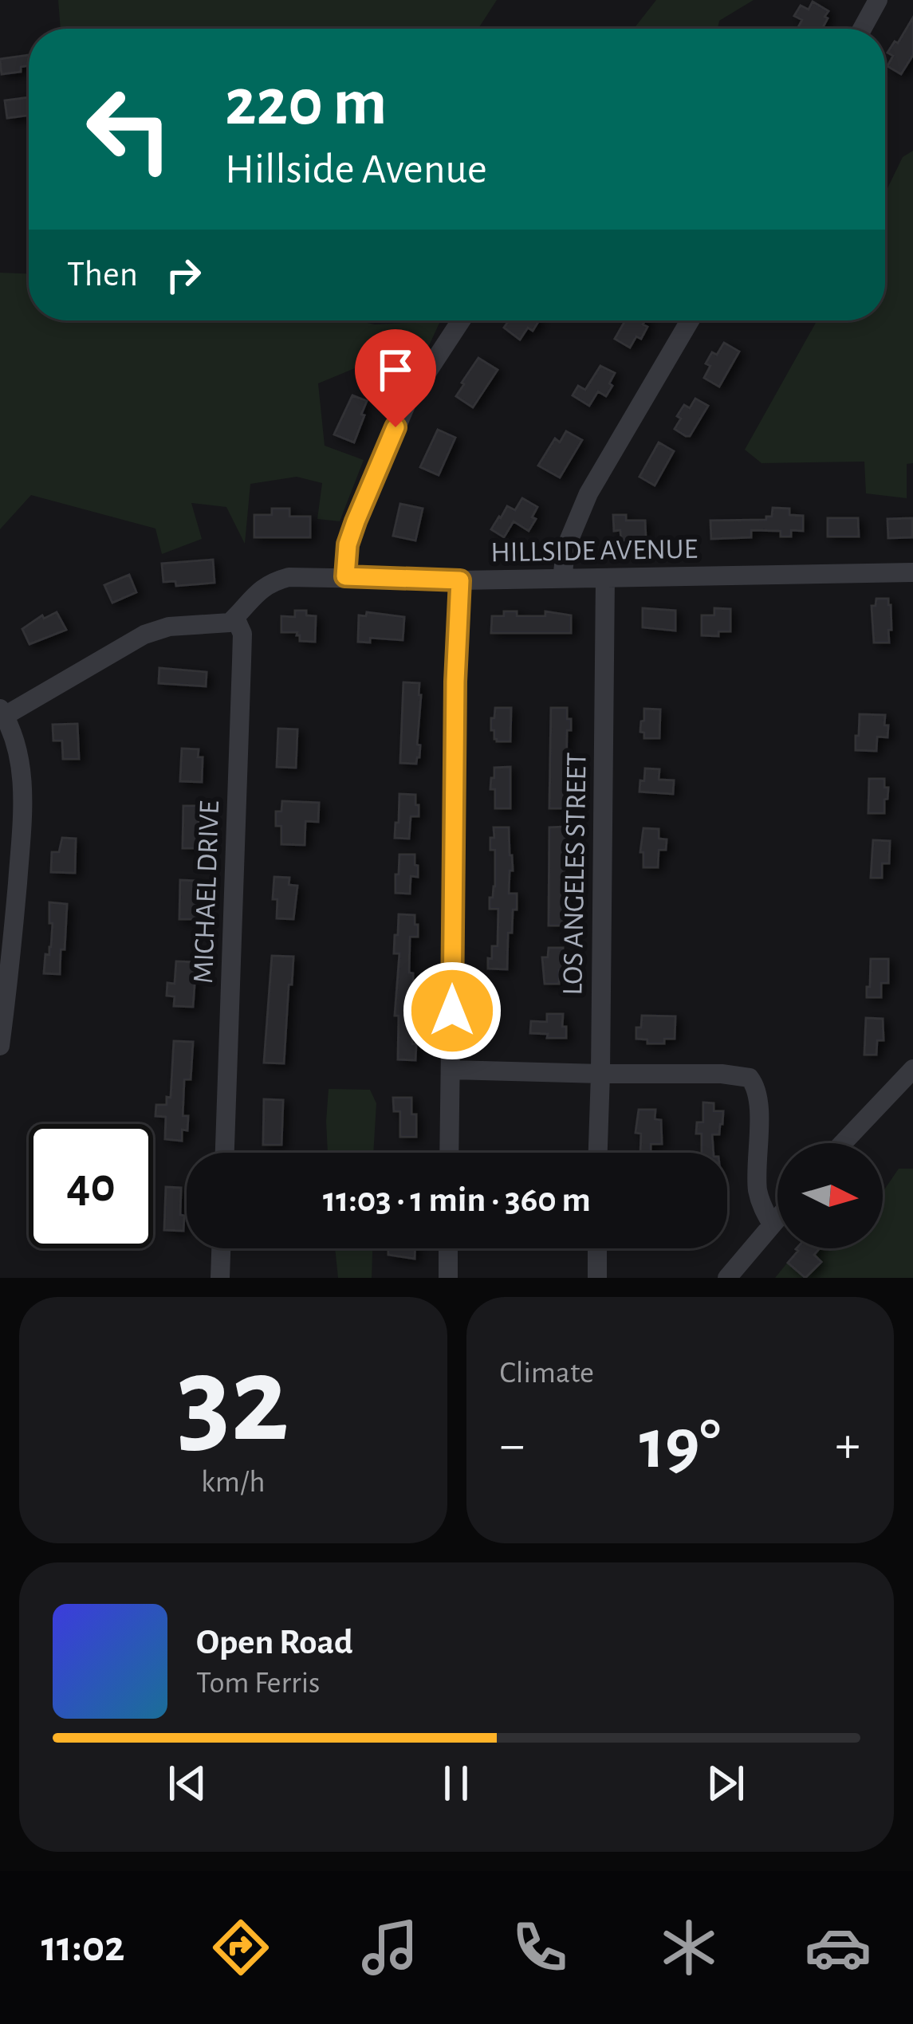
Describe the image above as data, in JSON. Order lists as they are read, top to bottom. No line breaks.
{"streets":{"street":["HILLSIDE AVENUE","LOS ANGELES STREET","MICHAEL DRIVE"]},"crossings":[["HILLSIDE AVENUE","LOS ANGELES STREET"],["HILLSIDE AVENUE","MICHAEL DRIVE"]],"north":"right","page":{"turn":["220 m","Hillside Avenue"],"then":"Then","limit":"40","trip":"11:03 · 1 min · 360 m","tile":[["32","km/h"],"Climate"],"heat":["−","19°","+"],"song":["Open Road","Tom Ferris"],"tabs":"11:02"}}
